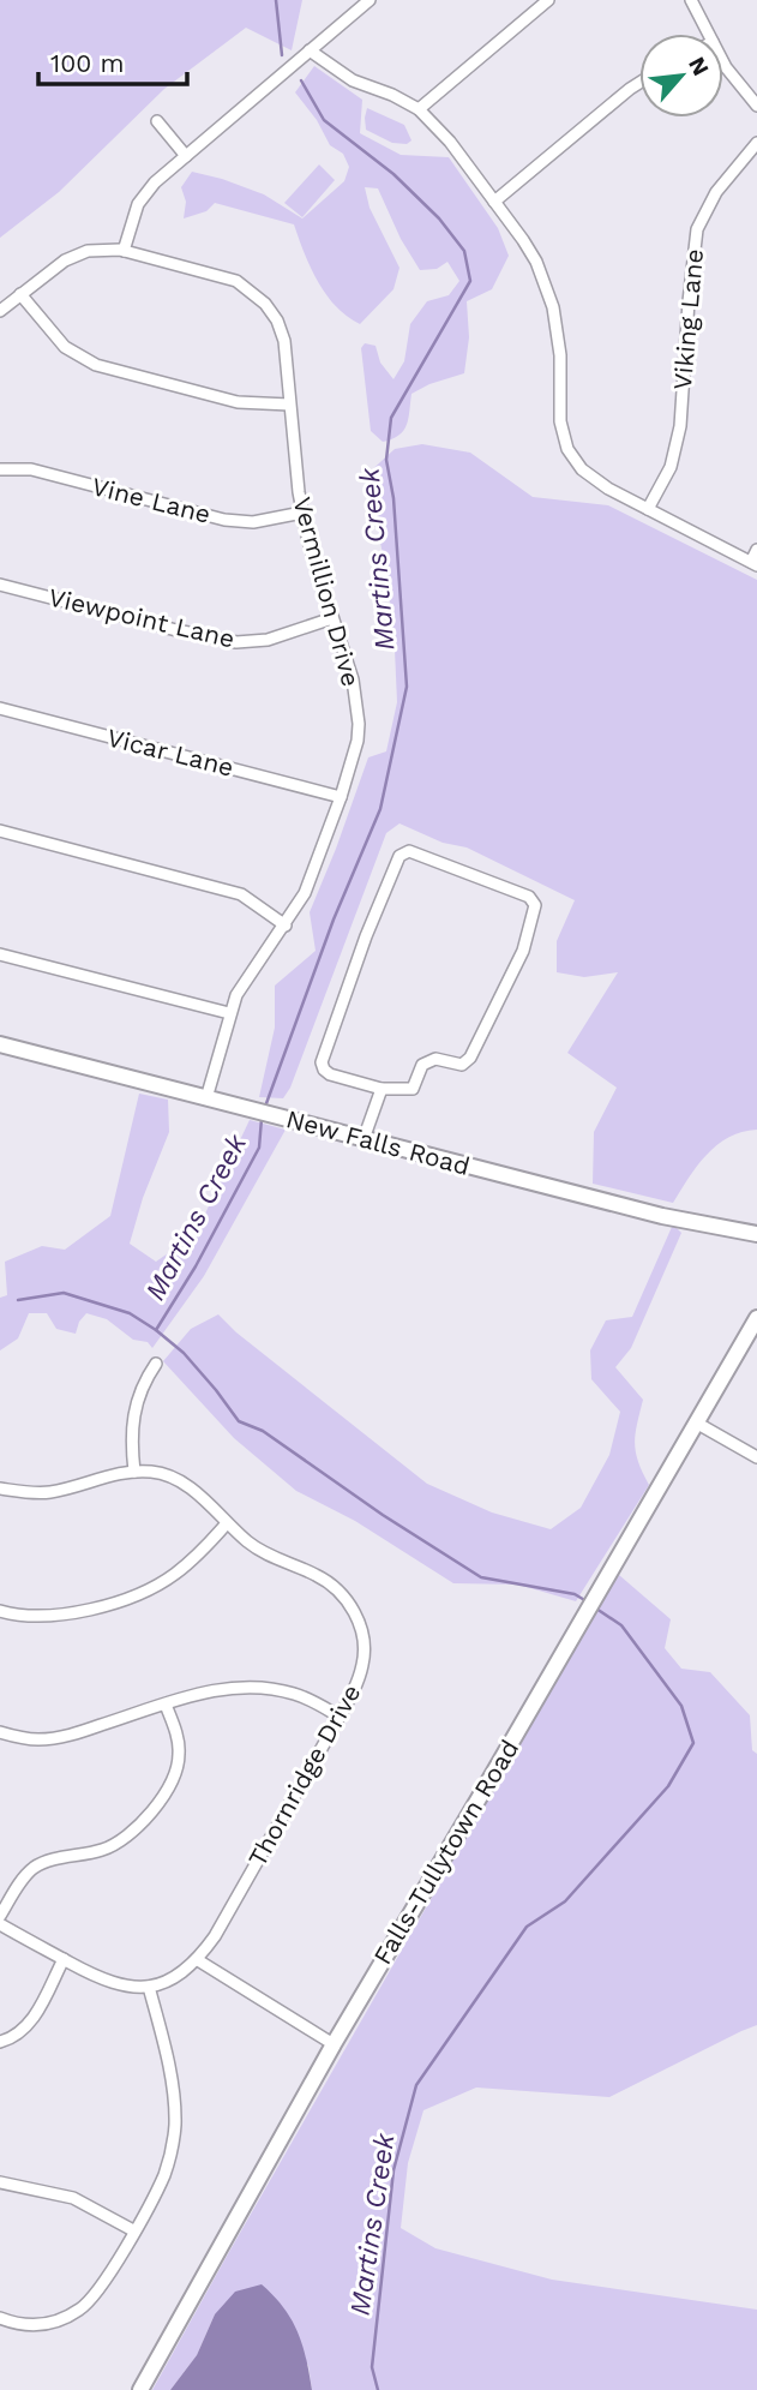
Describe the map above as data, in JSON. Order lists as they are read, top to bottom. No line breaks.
{"streets":{"street":["Viking Lane","Vine Lane","Vermillion Drive","Viewpoint Lane","Vicar Lane","New Falls Road","Thornridge Drive","Falls-Tullytown Road"]},"crossings":[["Vine Lane","Vermillion Drive"],["Vermillion Drive","Viewpoint Lane"],["Vermillion Drive","Vicar Lane"],["Vermillion Drive","New Falls Road"]],"water":["Martins Creek"],"scale_bar":"100 m","north":"top right"}
